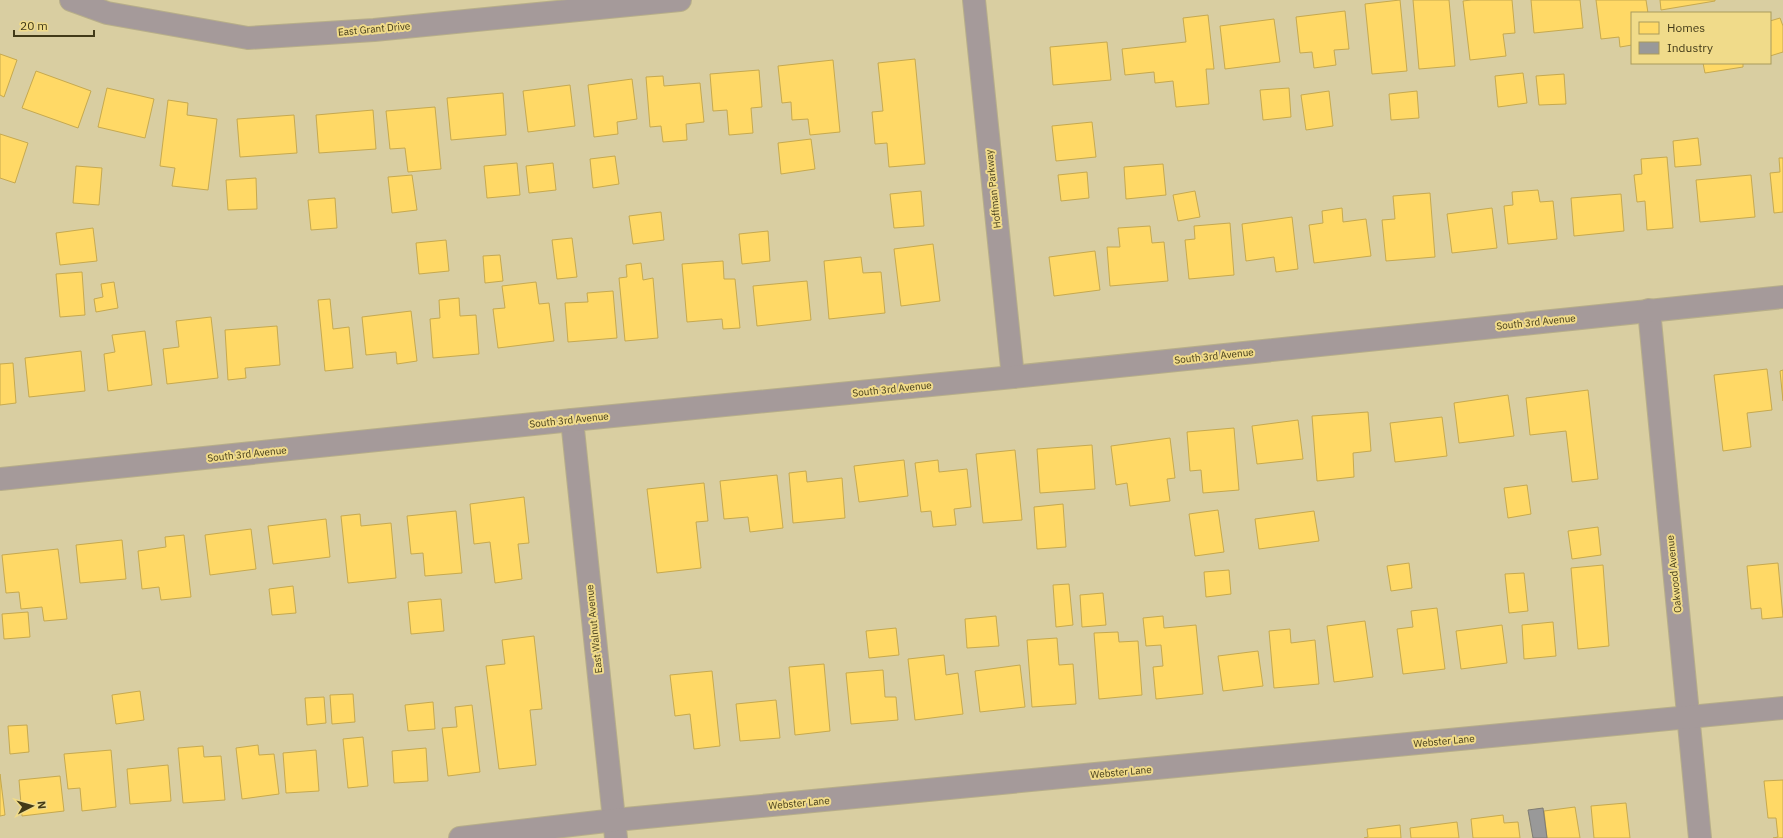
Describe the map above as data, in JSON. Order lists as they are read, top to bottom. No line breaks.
{"streets":{"street":["East Grant Drive","Hoffman Parkway","South 3rd Avenue","Oakwood Avenue","East Walnut Avenue","Webster Lane"]},"crossings":[["Hoffman Parkway","South 3rd Avenue"],["South 3rd Avenue","Oakwood Avenue"],["South 3rd Avenue","East Walnut Avenue"],["Oakwood Avenue","Webster Lane"],["East Walnut Avenue","Webster Lane"]],"legend":["Homes","Industry"],"scale_bar":"20 m","north":"right"}
